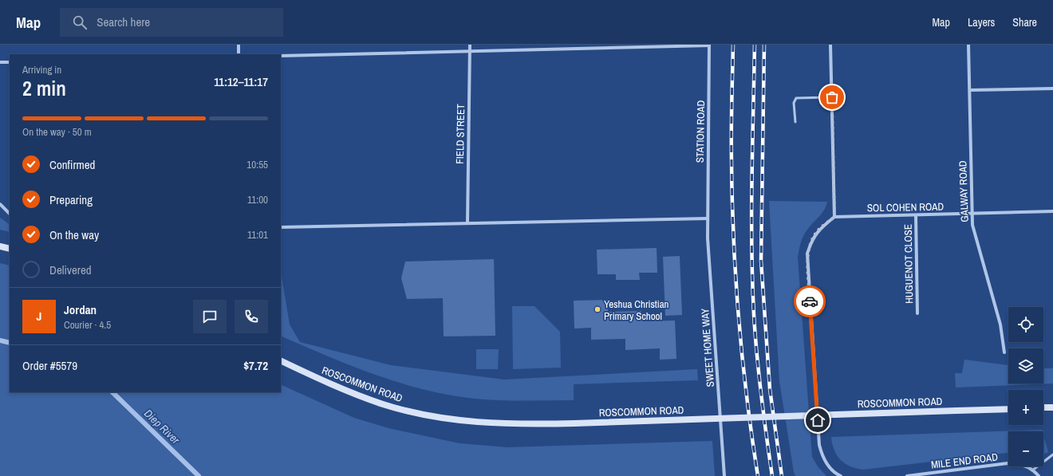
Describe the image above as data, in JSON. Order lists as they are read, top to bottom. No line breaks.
{"streets":{"street":["STATION ROAD","FIELD STREET","GALWAY ROAD","SOL COHEN ROAD","HUGUENOT CLOSE","SWEET HOME WAY","ROSCOMMON ROAD","MILE END ROAD"]},"crossings":[["STATION ROAD","SWEET HOME WAY"],["GALWAY ROAD","SOL COHEN ROAD"],["SOL COHEN ROAD","HUGUENOT CLOSE"]],"water":["Diep River"],"places":["Yeshua Christian Primary School"],"page":{"header":"Map","search":"Search here","nav":["Map","Layers","Share"],"heading":["2 min","Arriving in","11:12–11:17"],"panel":["Jordan","Courier · 4.5","Order #5579","$7.72"],"bar":"On the way · 50 m","list":[["Confirmed","10:55"],["Preparing","11:00"],["On the way","11:01"],"Delivered"],"round":"J","map_buttons":["+","−"]}}
